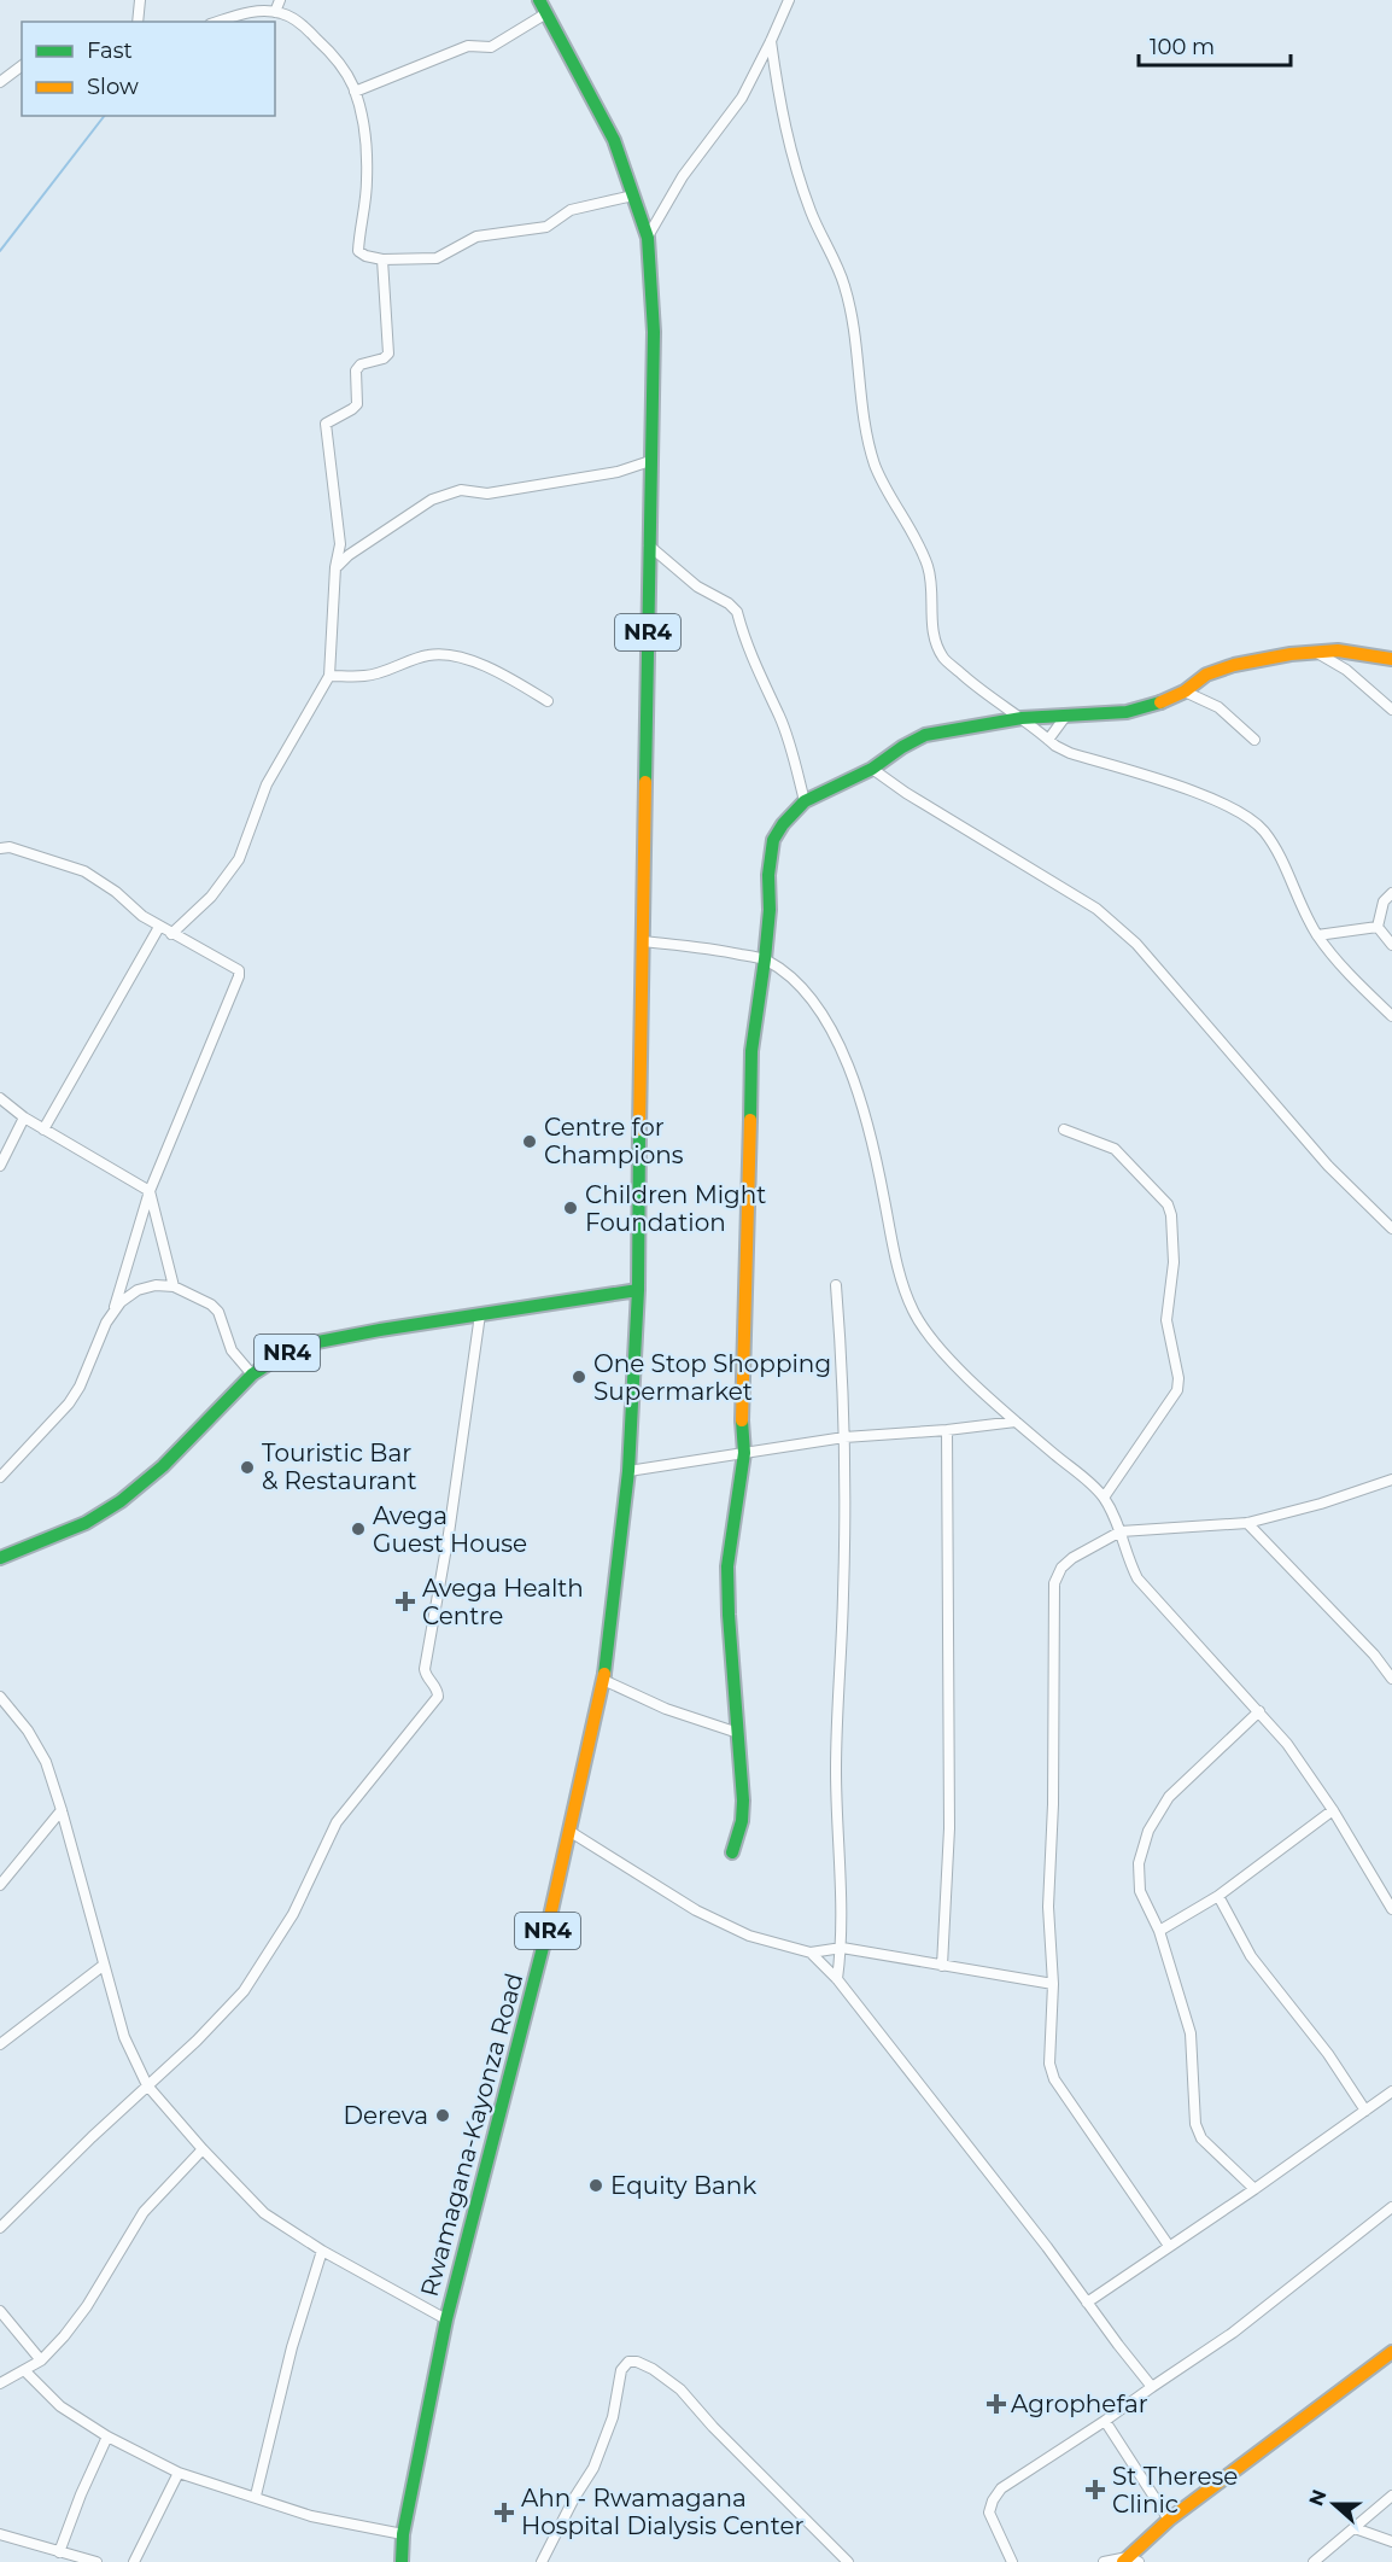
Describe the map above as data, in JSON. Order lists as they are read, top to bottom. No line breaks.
{"streets":{"main road":["NR4","Rwamagana-Kayonza Road"]},"crossings":[["NR4","Rwamagana-Kayonza Road"]],"places":{"other":["Centre for Champions","Children Might Foundation","One Stop Shopping Supermarket","Touristic Bar & Restaurant","Avega Guest House","Dereva","Equity Bank"],"health":["Avega Health Centre","Agrophefar","St Therese Clinic","Ahn - Rwamagana Hospital Dialysis Center"]},"legend":["Fast","Slow"],"scale_bar":"100 m","north":"left"}
